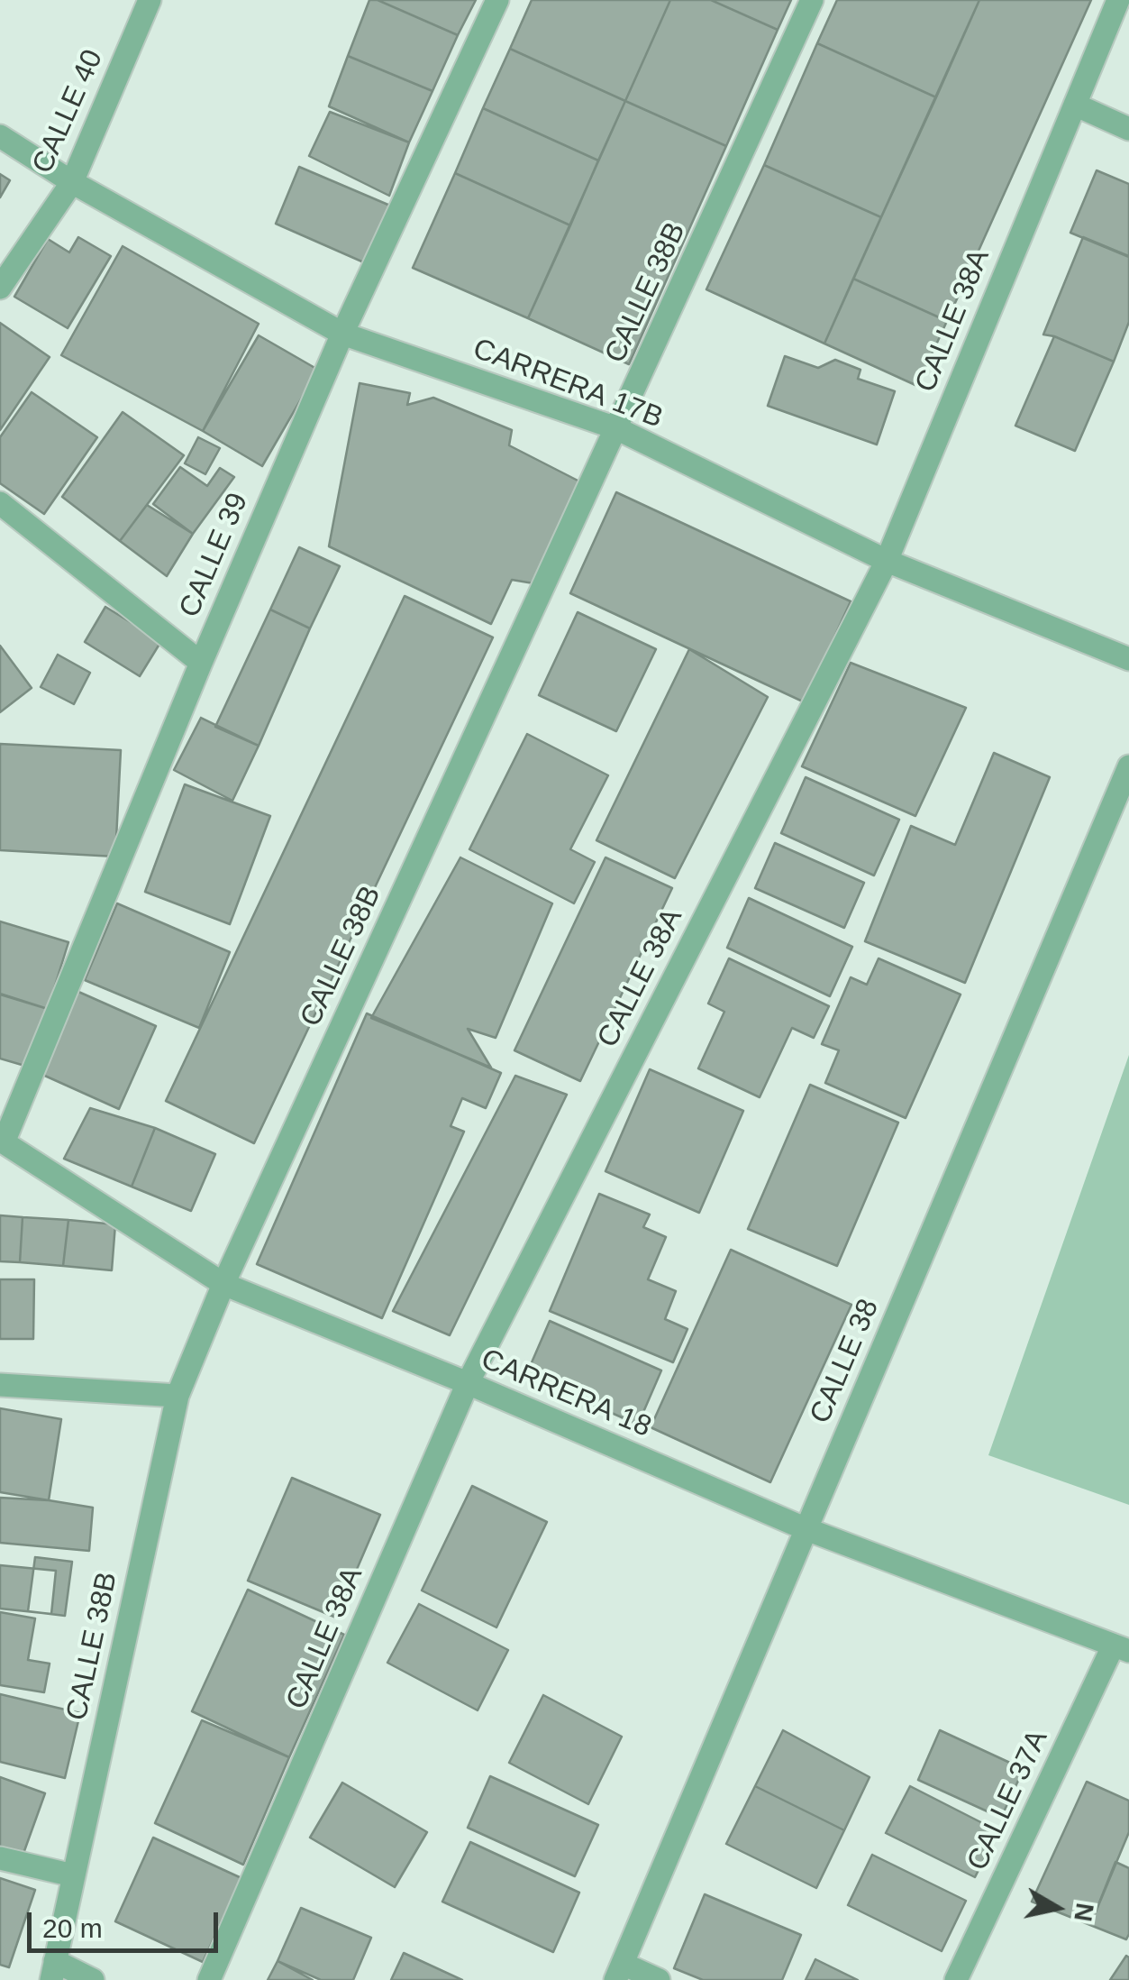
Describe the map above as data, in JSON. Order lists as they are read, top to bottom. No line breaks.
{"streets":{"street":["CALLE 40","CALLE 38B","CALLE 38A","CARRERA 17B","CALLE 39","CALLE 38","CARRERA 18","CALLE 37A"]},"crossings":[["CALLE 40","CARRERA 17B"],["CALLE 38B","CARRERA 17B"],["CALLE 38B","CARRERA 18"],["CALLE 38A","CARRERA 17B"],["CALLE 38A","CARRERA 18"],["CARRERA 17B","CALLE 39"],["CALLE 39","CARRERA 18"],["CALLE 38","CARRERA 18"],["CARRERA 18","CALLE 37A"]],"scale_bar":"20 m","north":"right"}
